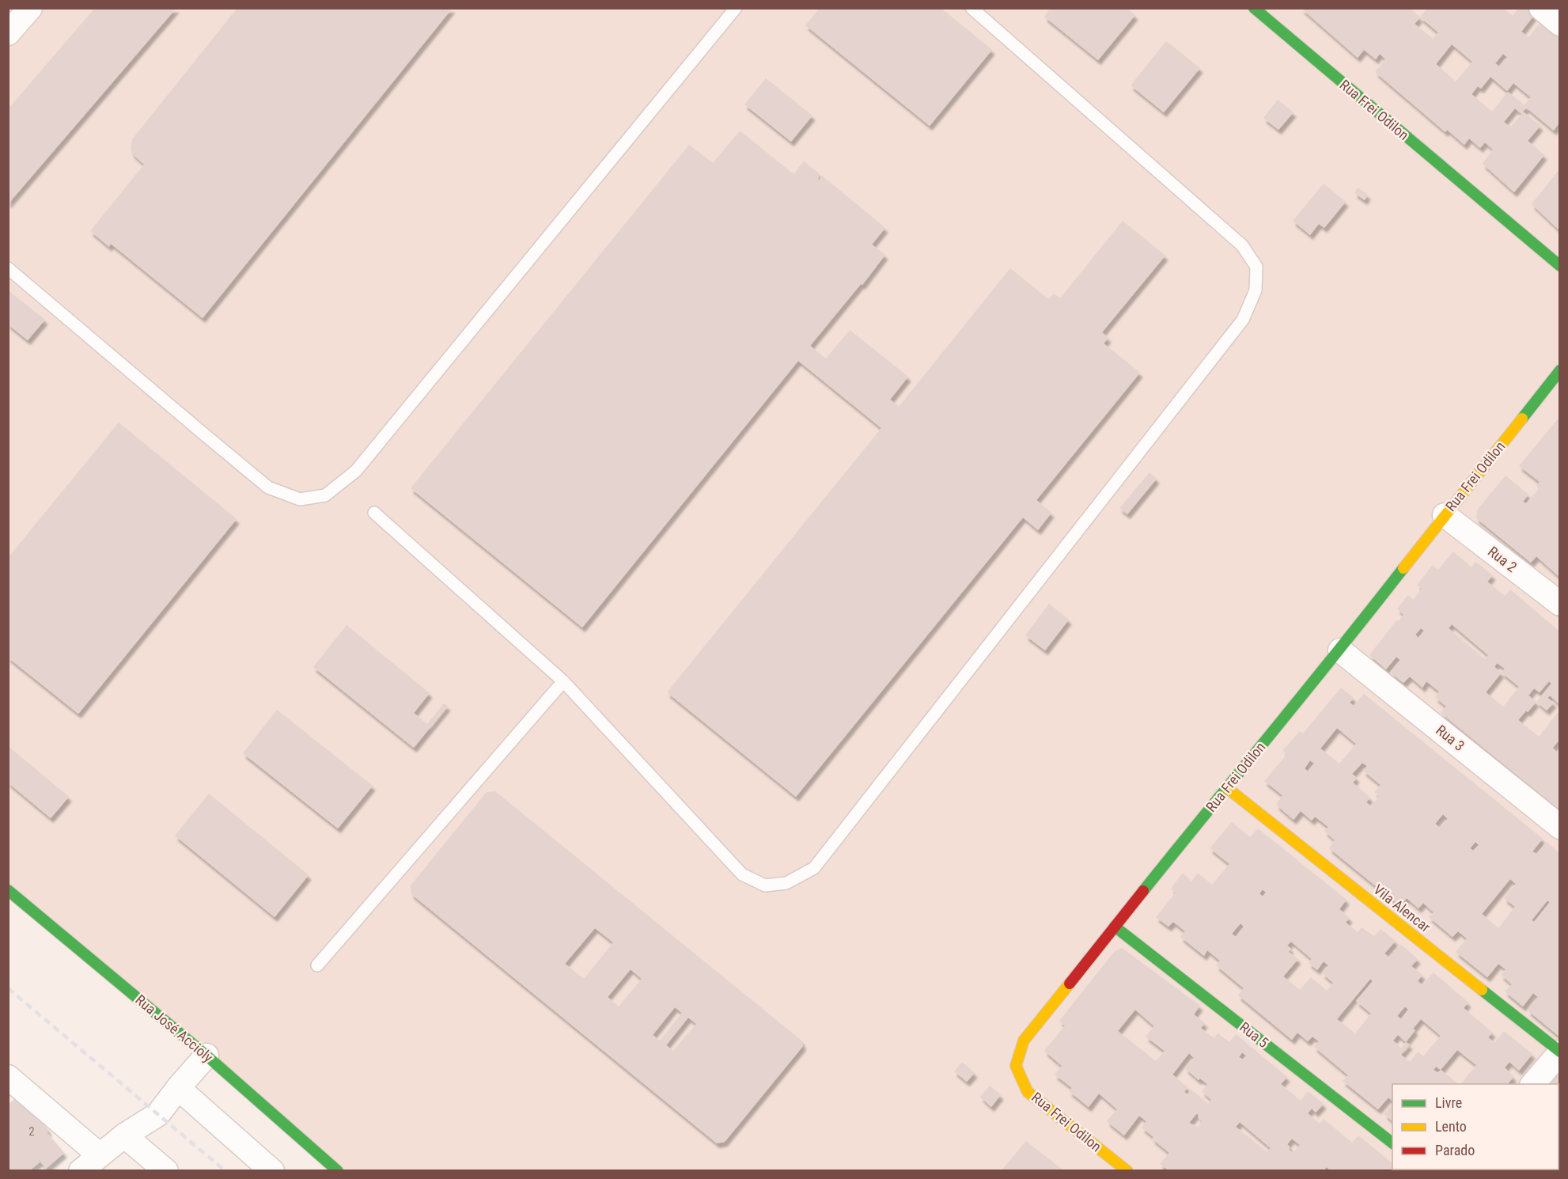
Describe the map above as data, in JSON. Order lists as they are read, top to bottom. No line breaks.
{"streets":{"street":["Rua Frei Odilon","Rua 2","Rua 3","Vila Alencar","Rua José Accioly","Rua 5"]},"crossings":[["Rua Frei Odilon","Rua 2"],["Rua Frei Odilon","Rua 3"],["Rua Frei Odilon","Vila Alencar"],["Rua Frei Odilon","Rua 5"]],"house_numbers":["2"],"legend":["Livre","Lento","Parado"]}
